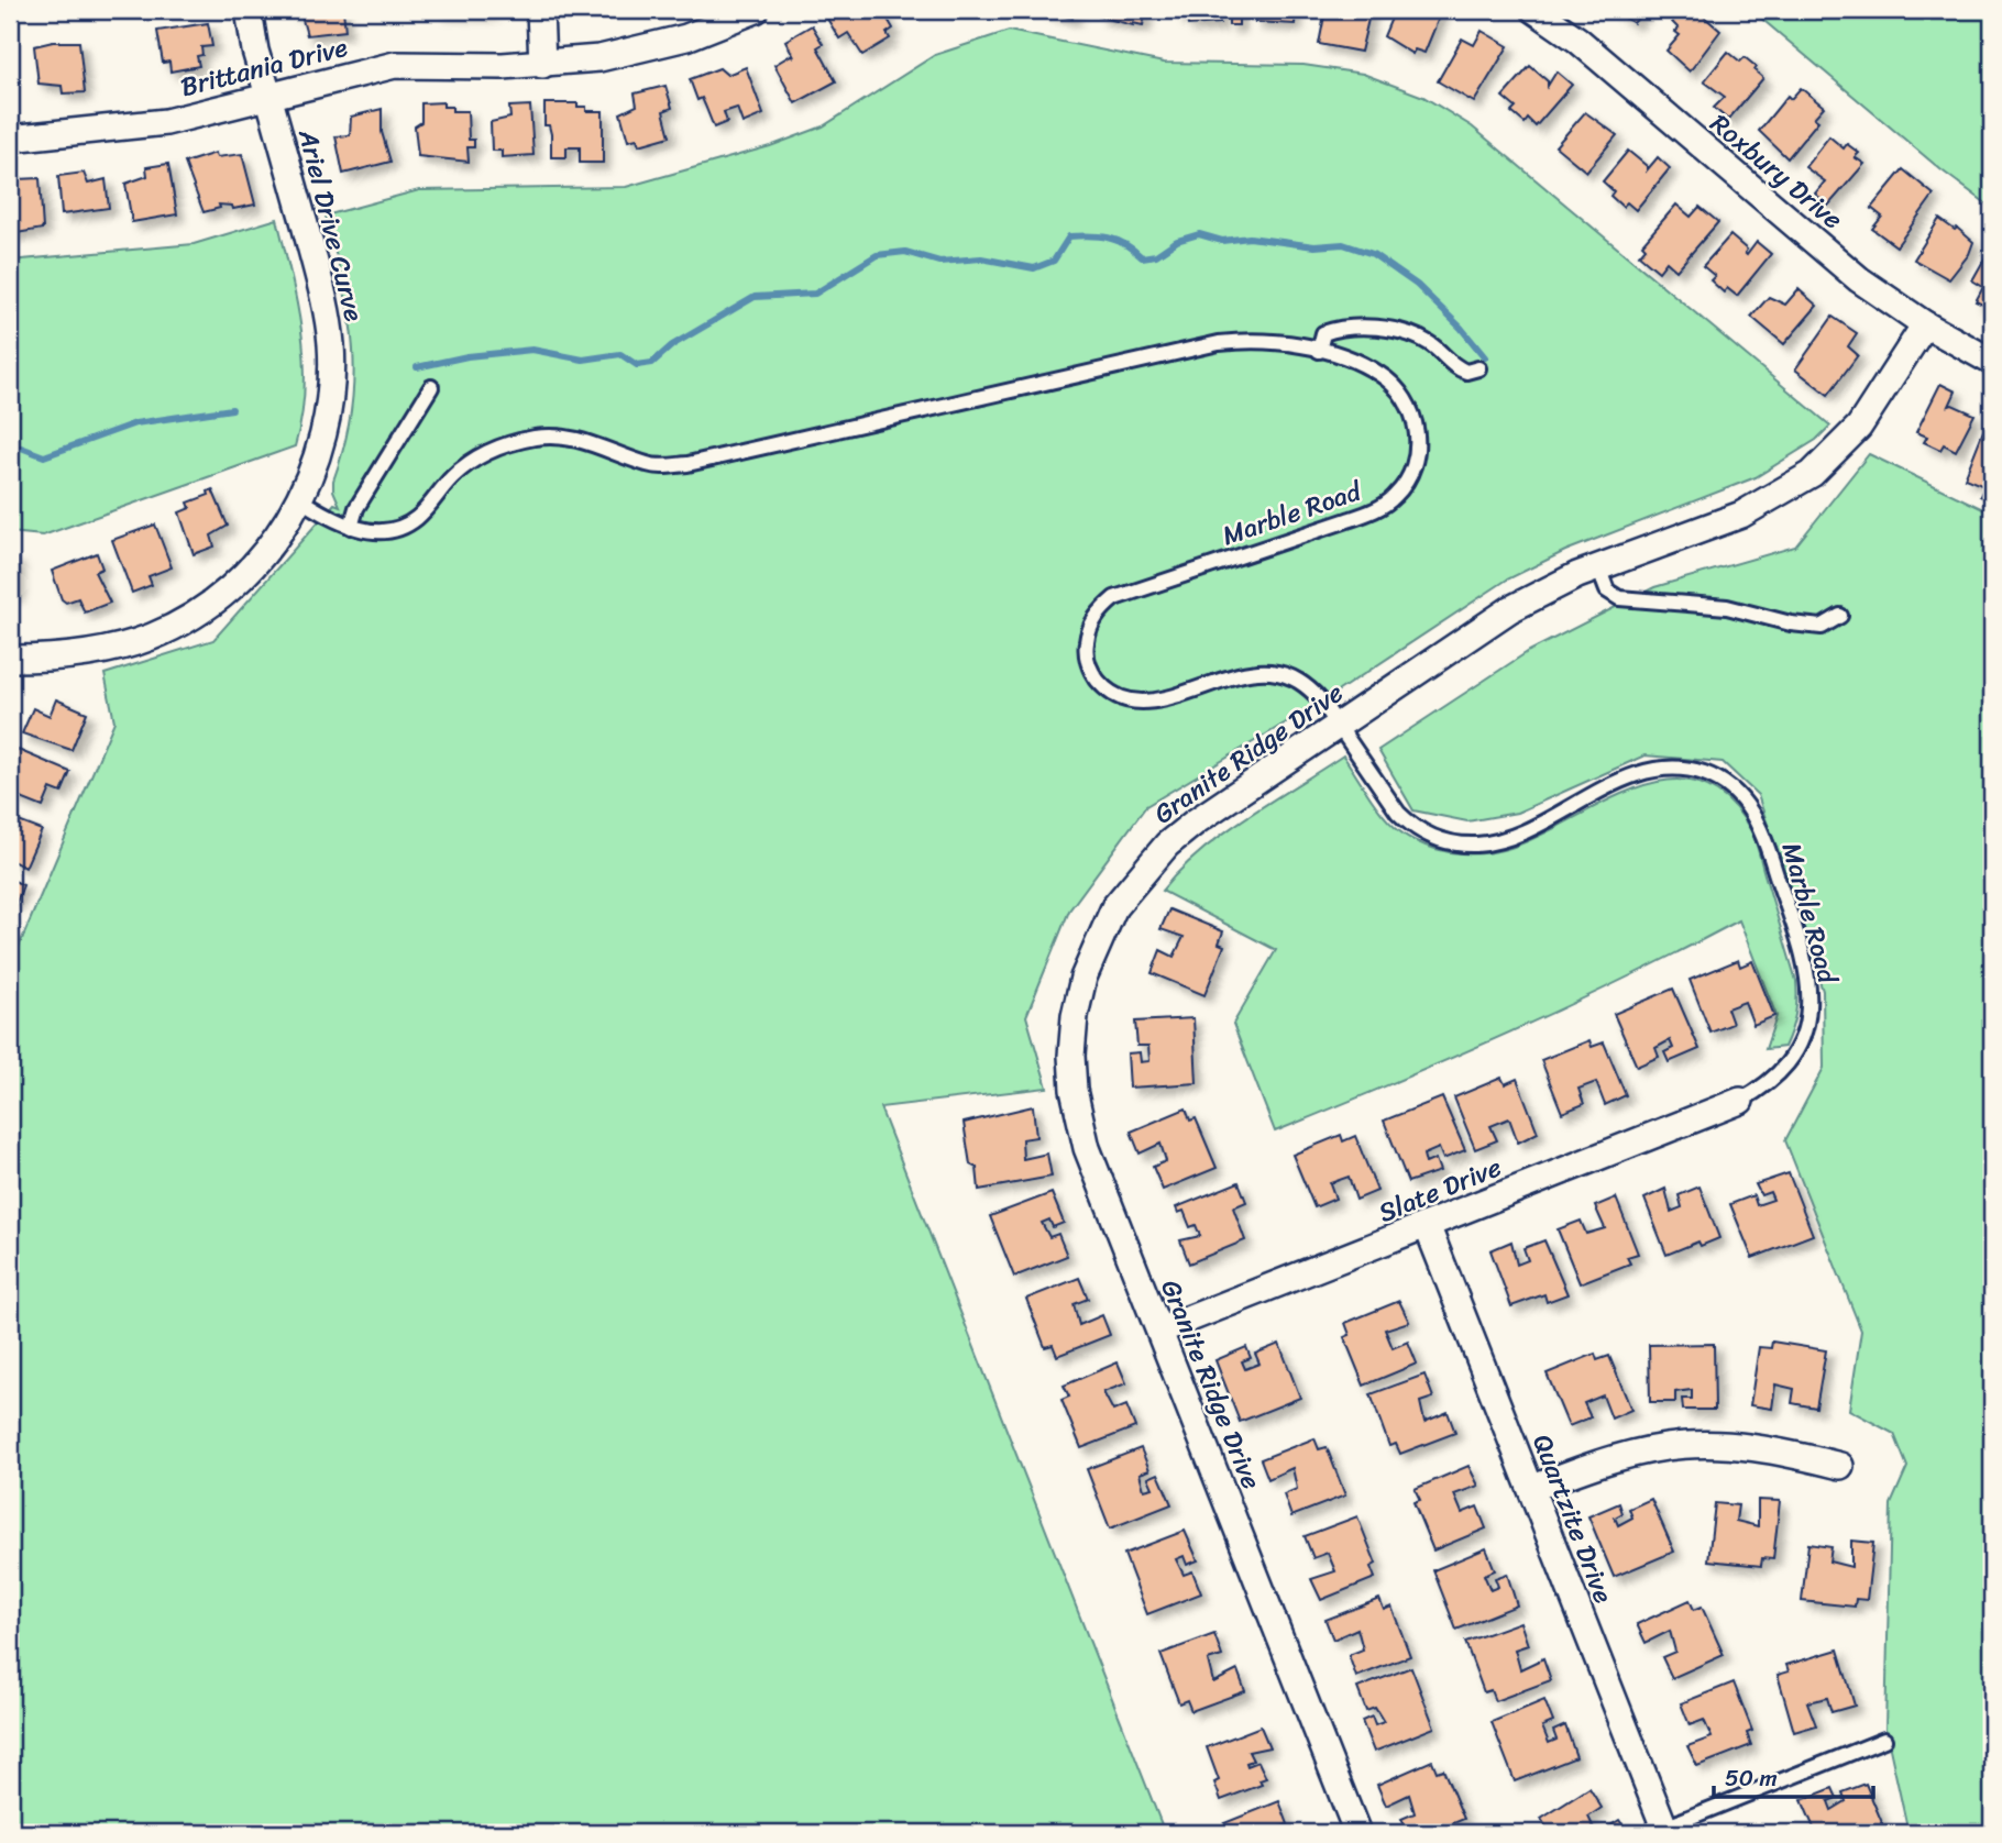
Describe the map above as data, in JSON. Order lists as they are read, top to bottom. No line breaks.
{"streets":{"street":["Brittania Drive","Roxbury Drive","Ariel Drive Curve","Granite Ridge Drive","Slate Drive","Quartzite Drive"],"lane":["Marble Road"]},"crossings":[["Brittania Drive","Ariel Drive Curve"],["Roxbury Drive","Granite Ridge Drive"],["Ariel Drive Curve","Marble Road"],["Marble Road","Granite Ridge Drive"],["Marble Road","Slate Drive"],["Granite Ridge Drive","Slate Drive"],["Slate Drive","Quartzite Drive"]],"scale_bar":"50 m"}
